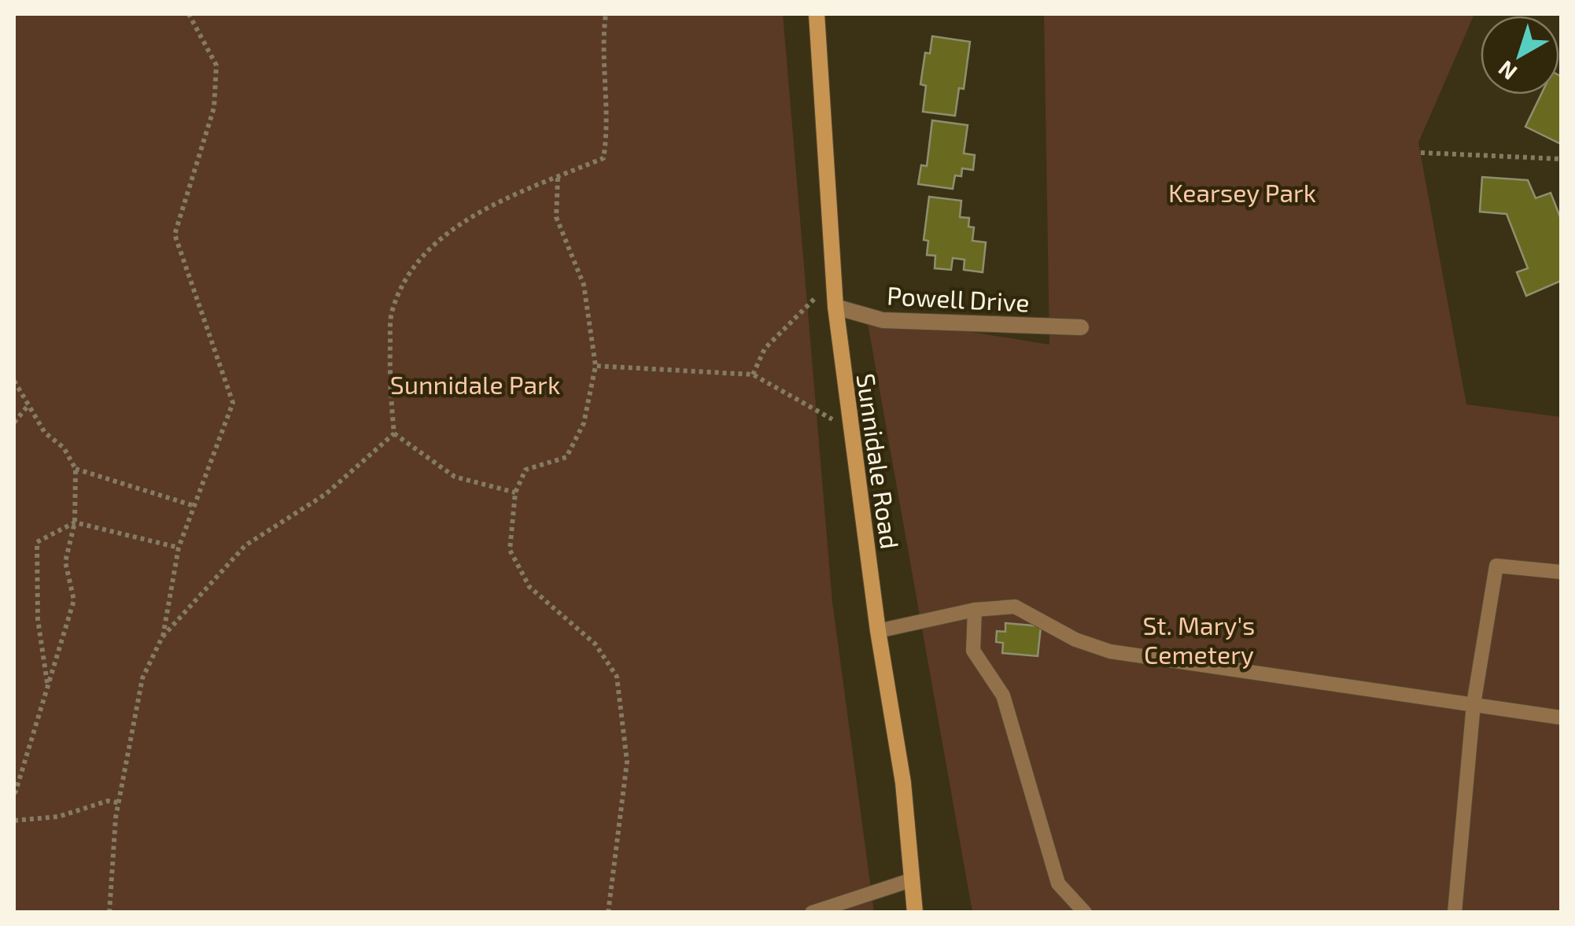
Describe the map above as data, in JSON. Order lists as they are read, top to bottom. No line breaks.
{"streets":{"main road":["Sunnidale Road"],"street":["Powell Drive"]},"crossings":[["Powell Drive","Sunnidale Road"]],"parks":["Kearsey Park","Sunnidale Park","St. Mary's Cemetery"],"north":"bottom left"}
